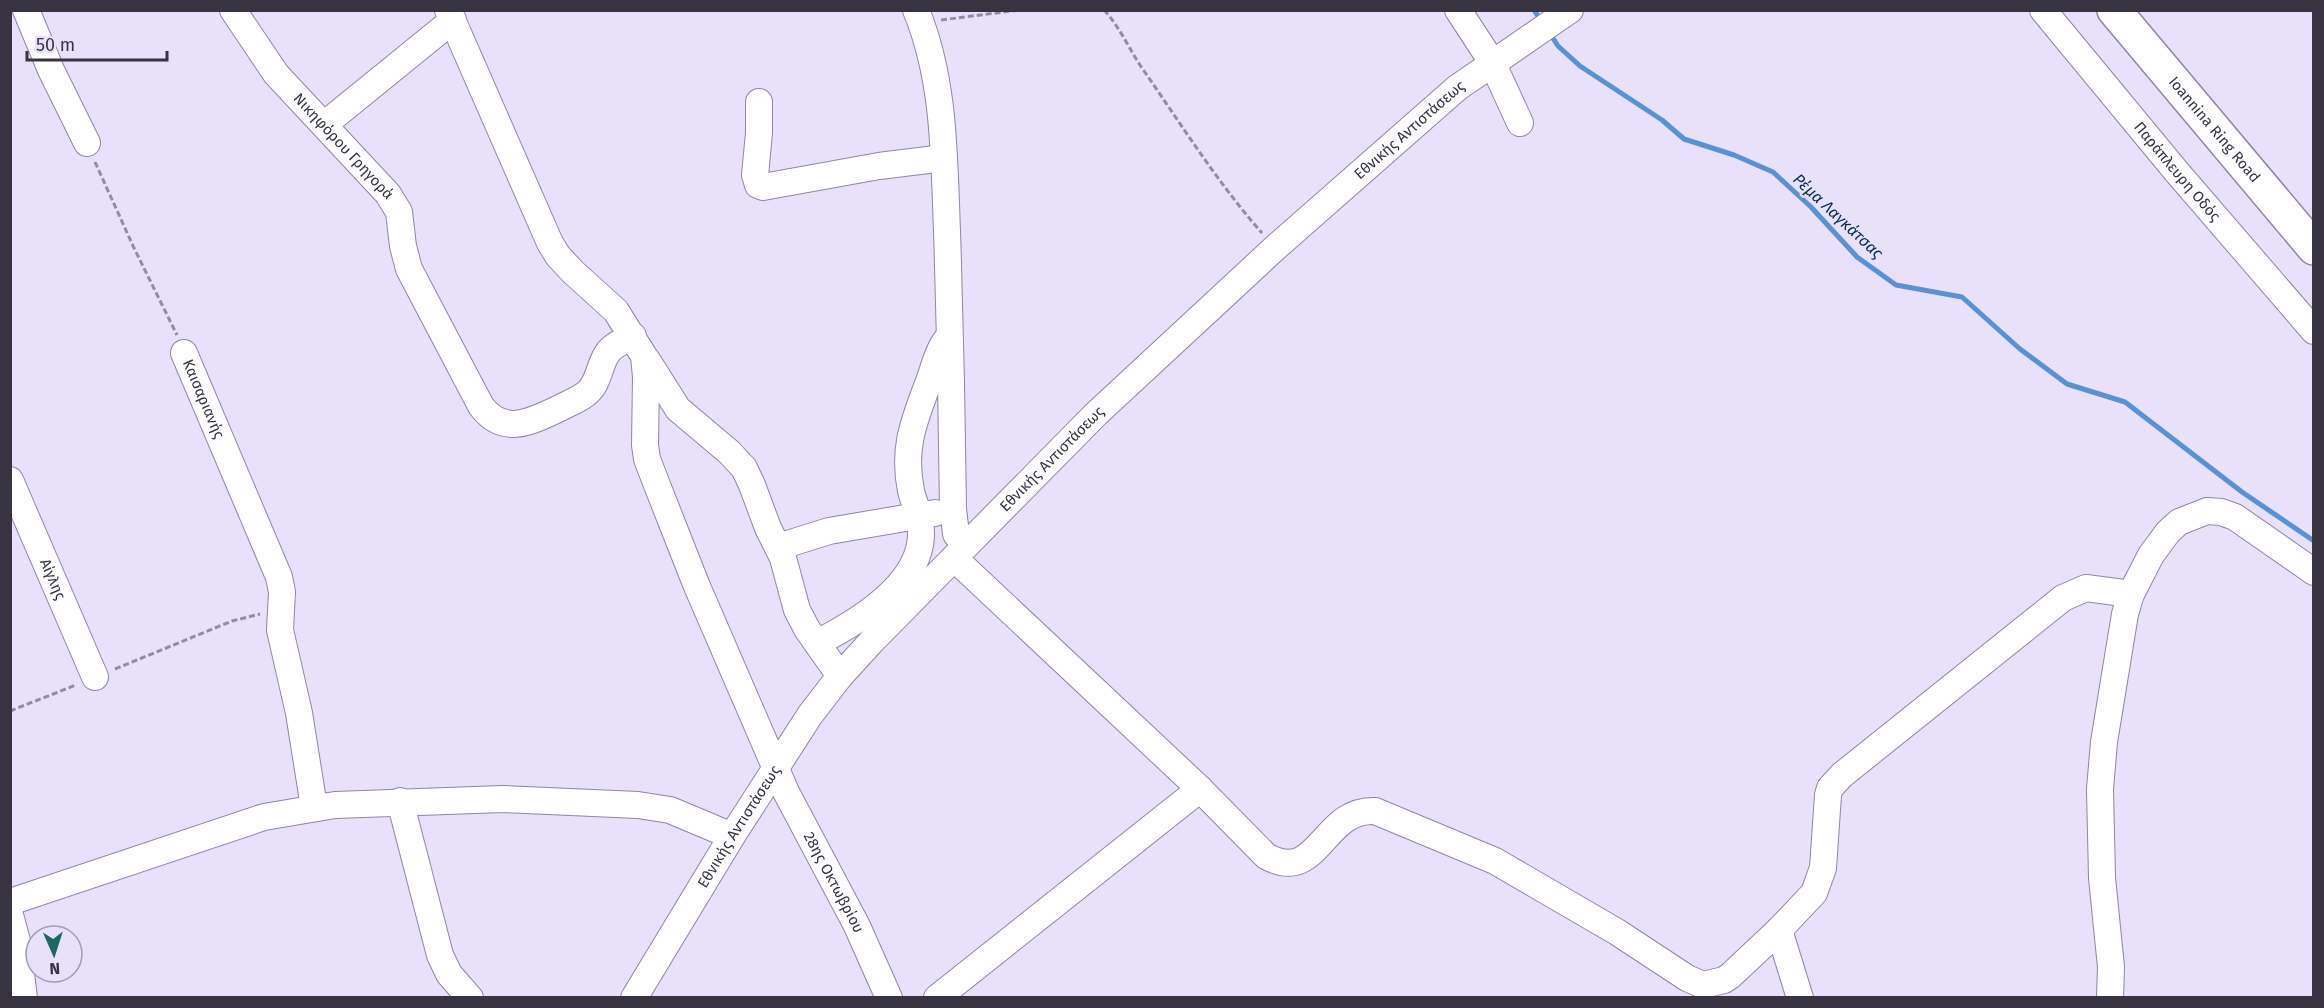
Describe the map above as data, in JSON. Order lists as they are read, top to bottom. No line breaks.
{"streets":{"highway":["Ioannina Ring Road"],"street":["Εθνικής Αντιστάσεως","Νικηφόρου Γρηγορά","Παράπλευρη Οδός","Καισαριανής","Αίγλης","28ης Οκτωβρίου"]},"crossings":[["Εθνικής Αντιστάσεως","28ης Οκτωβρίου"],["Νικηφόρου Γρηγορά","28ης Οκτωβρίου"]],"water":["Ρέμα Λαγκάτσας"],"scale_bar":"50 m","north":"bottom"}
